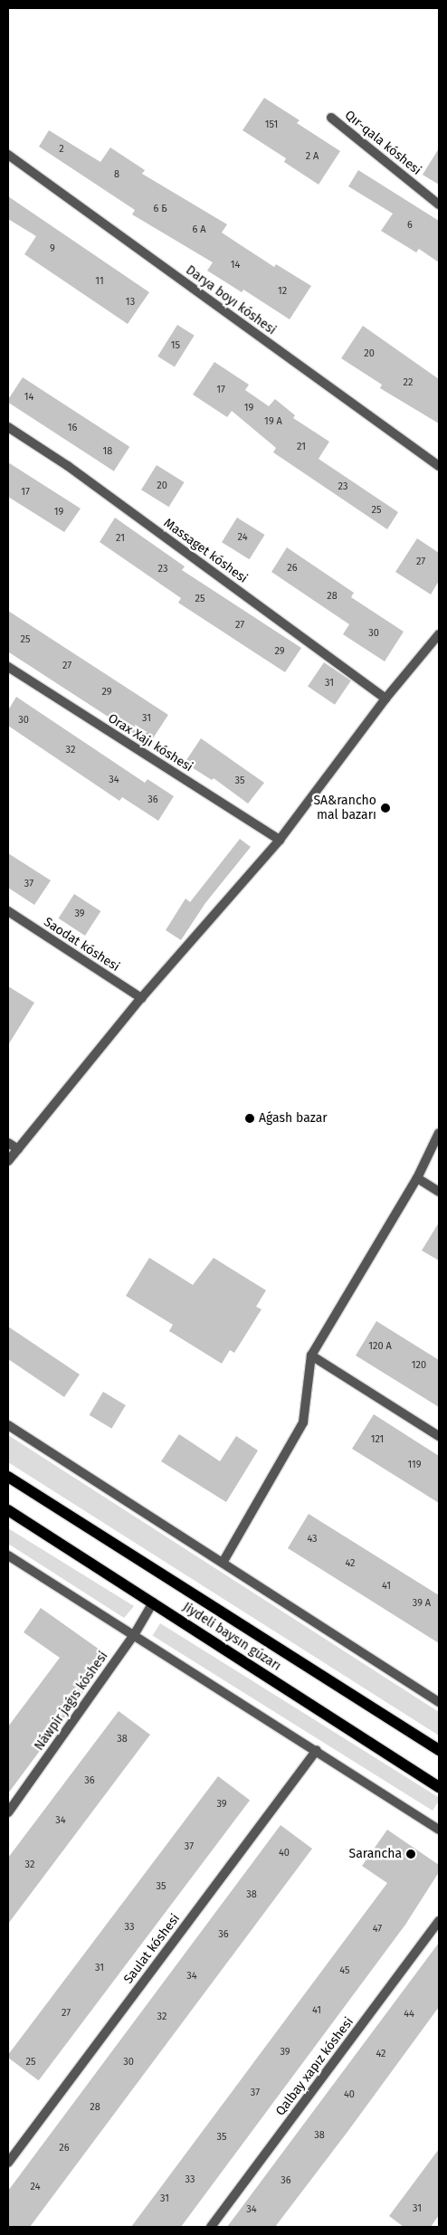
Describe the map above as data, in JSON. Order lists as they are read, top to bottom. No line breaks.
{"streets":{"main road":["Jiydeli baysın gúzarı"],"street":["Qır-qala kóshesi","Darya boyı kóshesi","Massaget kóshesi","Orax Xajı kóshesi","Saodat kóshesi","Náwpir jaǵıs kóshesi","Saulat kóshesi","Qalbay xapız kóshesi"]},"crossings":[["Jiydeli baysın gúzarı","Náwpir jaǵıs kóshesi"]],"places":["SA&rancho mal bazarı","Aǵash bazar","Sarancha"],"house_numbers":["151","2","2 А","8","6 Б","6","6 А","9","14","11","12","13","15","20","22","17","14","19","19 А","16","21","18","20","23","17","25","19","24","21","27","26","23","28","25","27","30","25","29","27","31","29","31","30","32","34","35","36","37","39","120 А","120","121","119","43","42","41","39 А","38","36","39","34","37","40","32","35","38","33","47","36","31","45","34","41","27","44","32","39","42","25","30","37","40","28","38","35","26","33","36","24","31","31","34"]}
